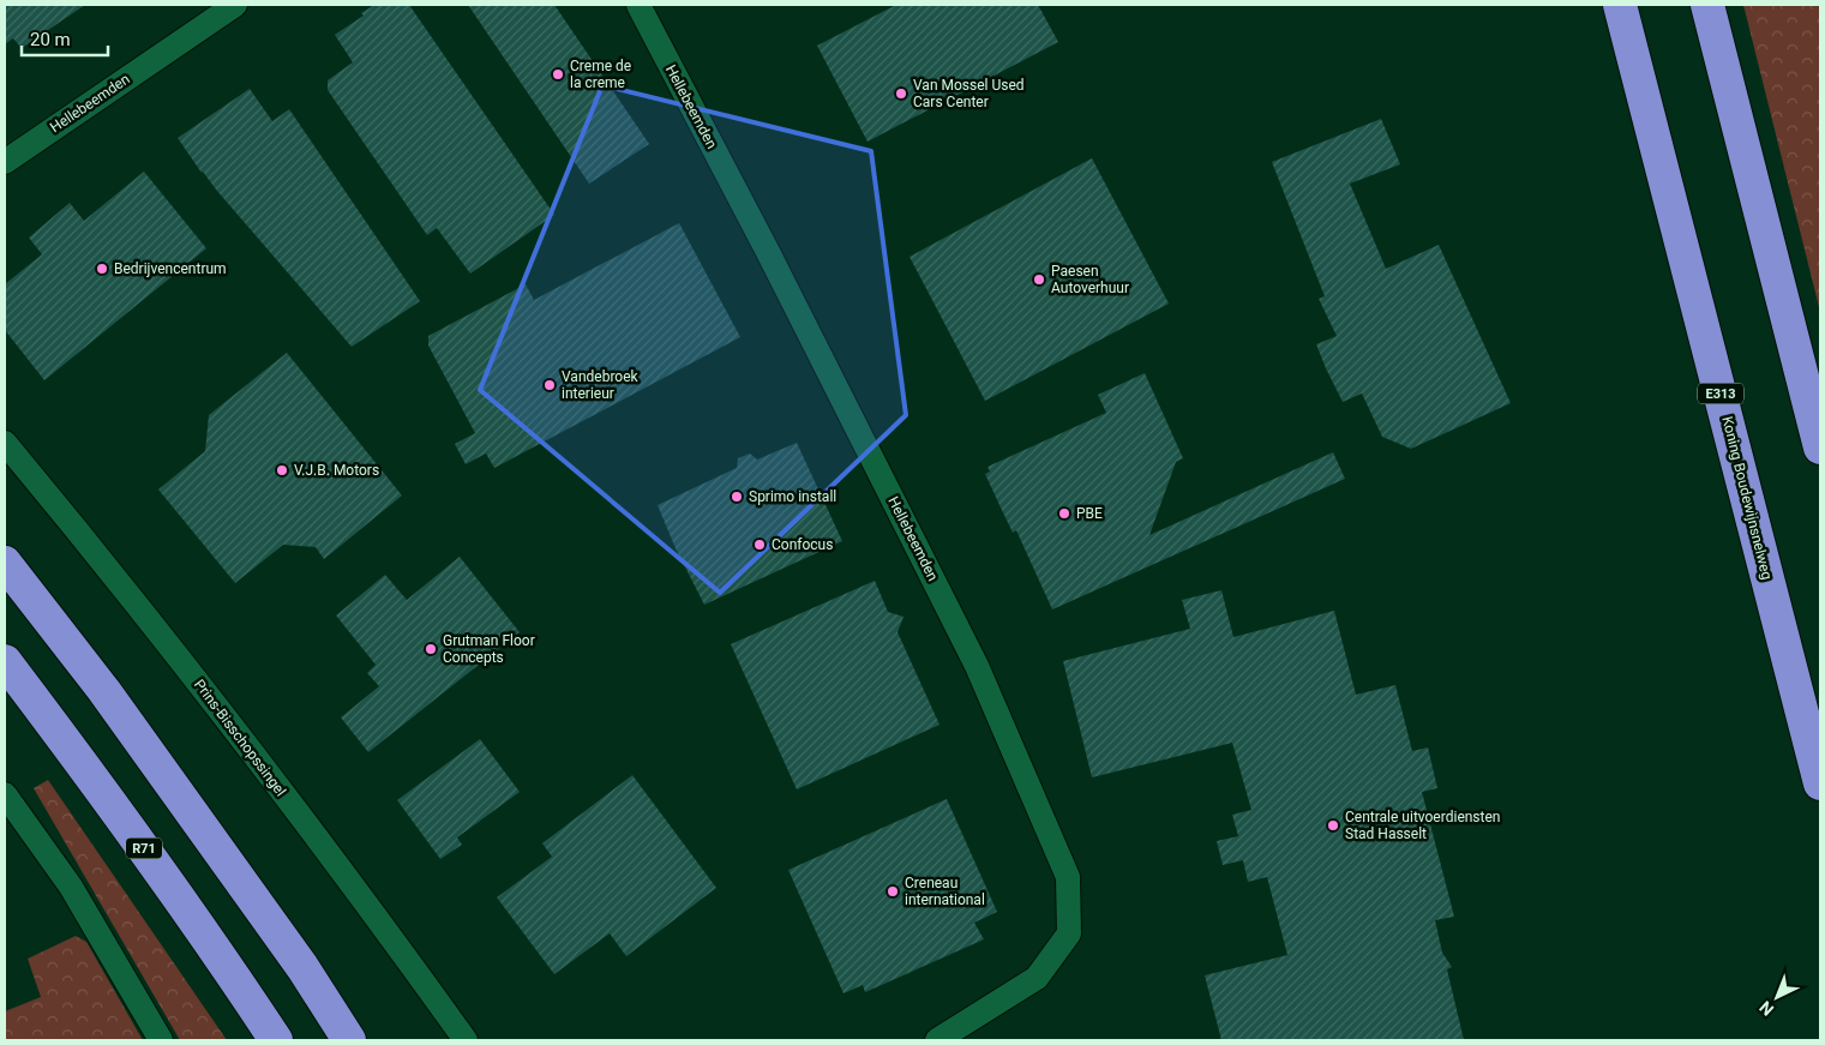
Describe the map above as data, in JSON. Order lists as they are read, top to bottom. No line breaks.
{"streets":{"highway":["E313","Koning Boudewijnsnelweg","R71"],"street":["Hellebeemden","Prins-Bisschopssingel"]},"places":["Creme de la creme","Van Mossel Used Cars Center","Bedrijvencentrum","Paesen Autoverhuur","Vandebroek interieur","V.J.B. Motors","Sprimo install","PBE","Confocus","Grutman Floor Concepts","Centrale uitvoerdiensten Stad Hasselt","Creneau international"],"scale_bar":"20 m","north":"bottom left"}
